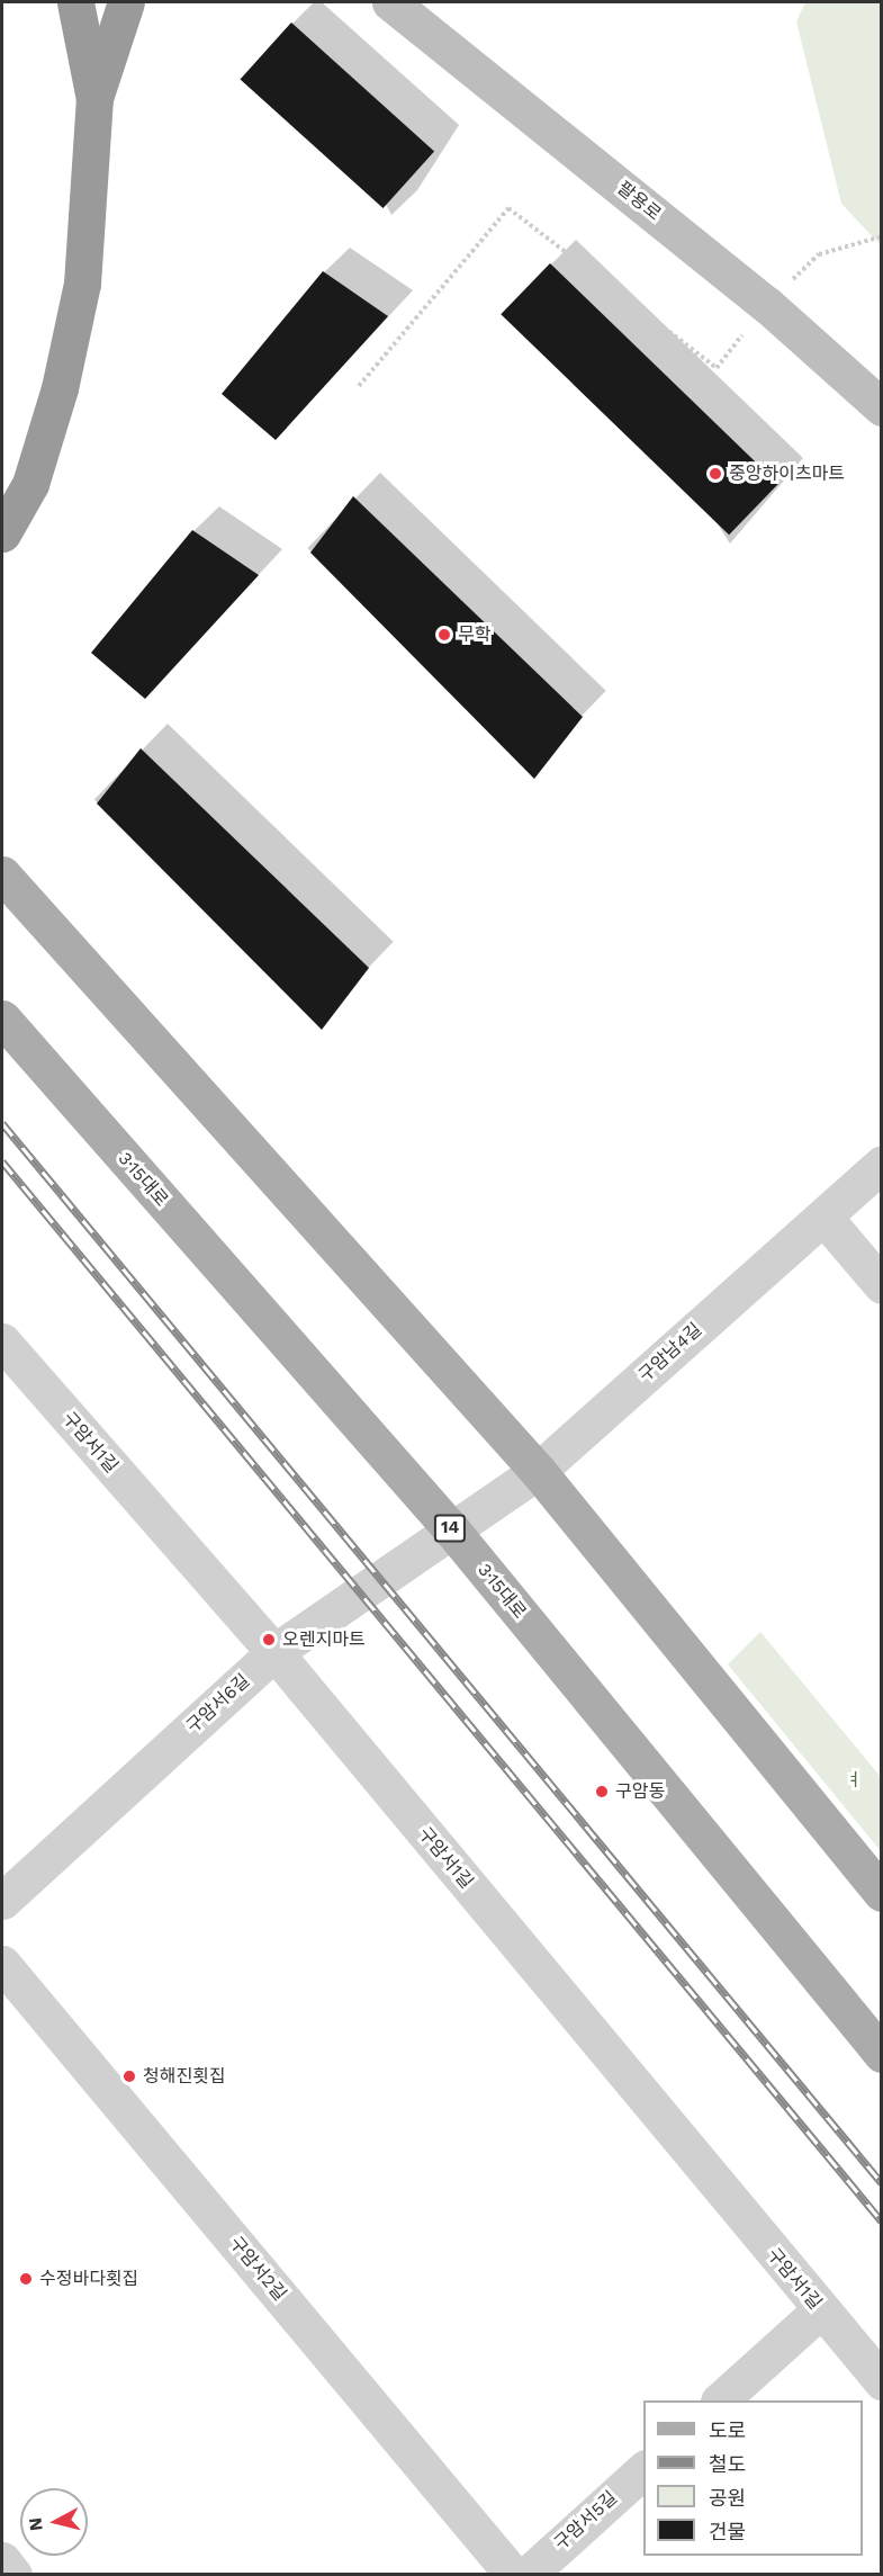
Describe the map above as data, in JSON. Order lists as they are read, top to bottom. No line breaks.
{"streets":{"main road":["팔용로","3·15대로","14"],"street":["구암남4길","구암서1길","구암서6길","구암서2길","구암서5길"]},"crossings":[["3·15대로","구암남4길"],["3·15대로","구암서6길"],["구암남4길","구암서6길"],["구암서1길","구암서6길"]],"parks":["ㅕ"],"places":["중앙하이츠마트","무학","오렌지마트","구암동","청해진횟집","수정바다횟집"],"legend":["도로","철도","공원","건물"],"north":"left"}
